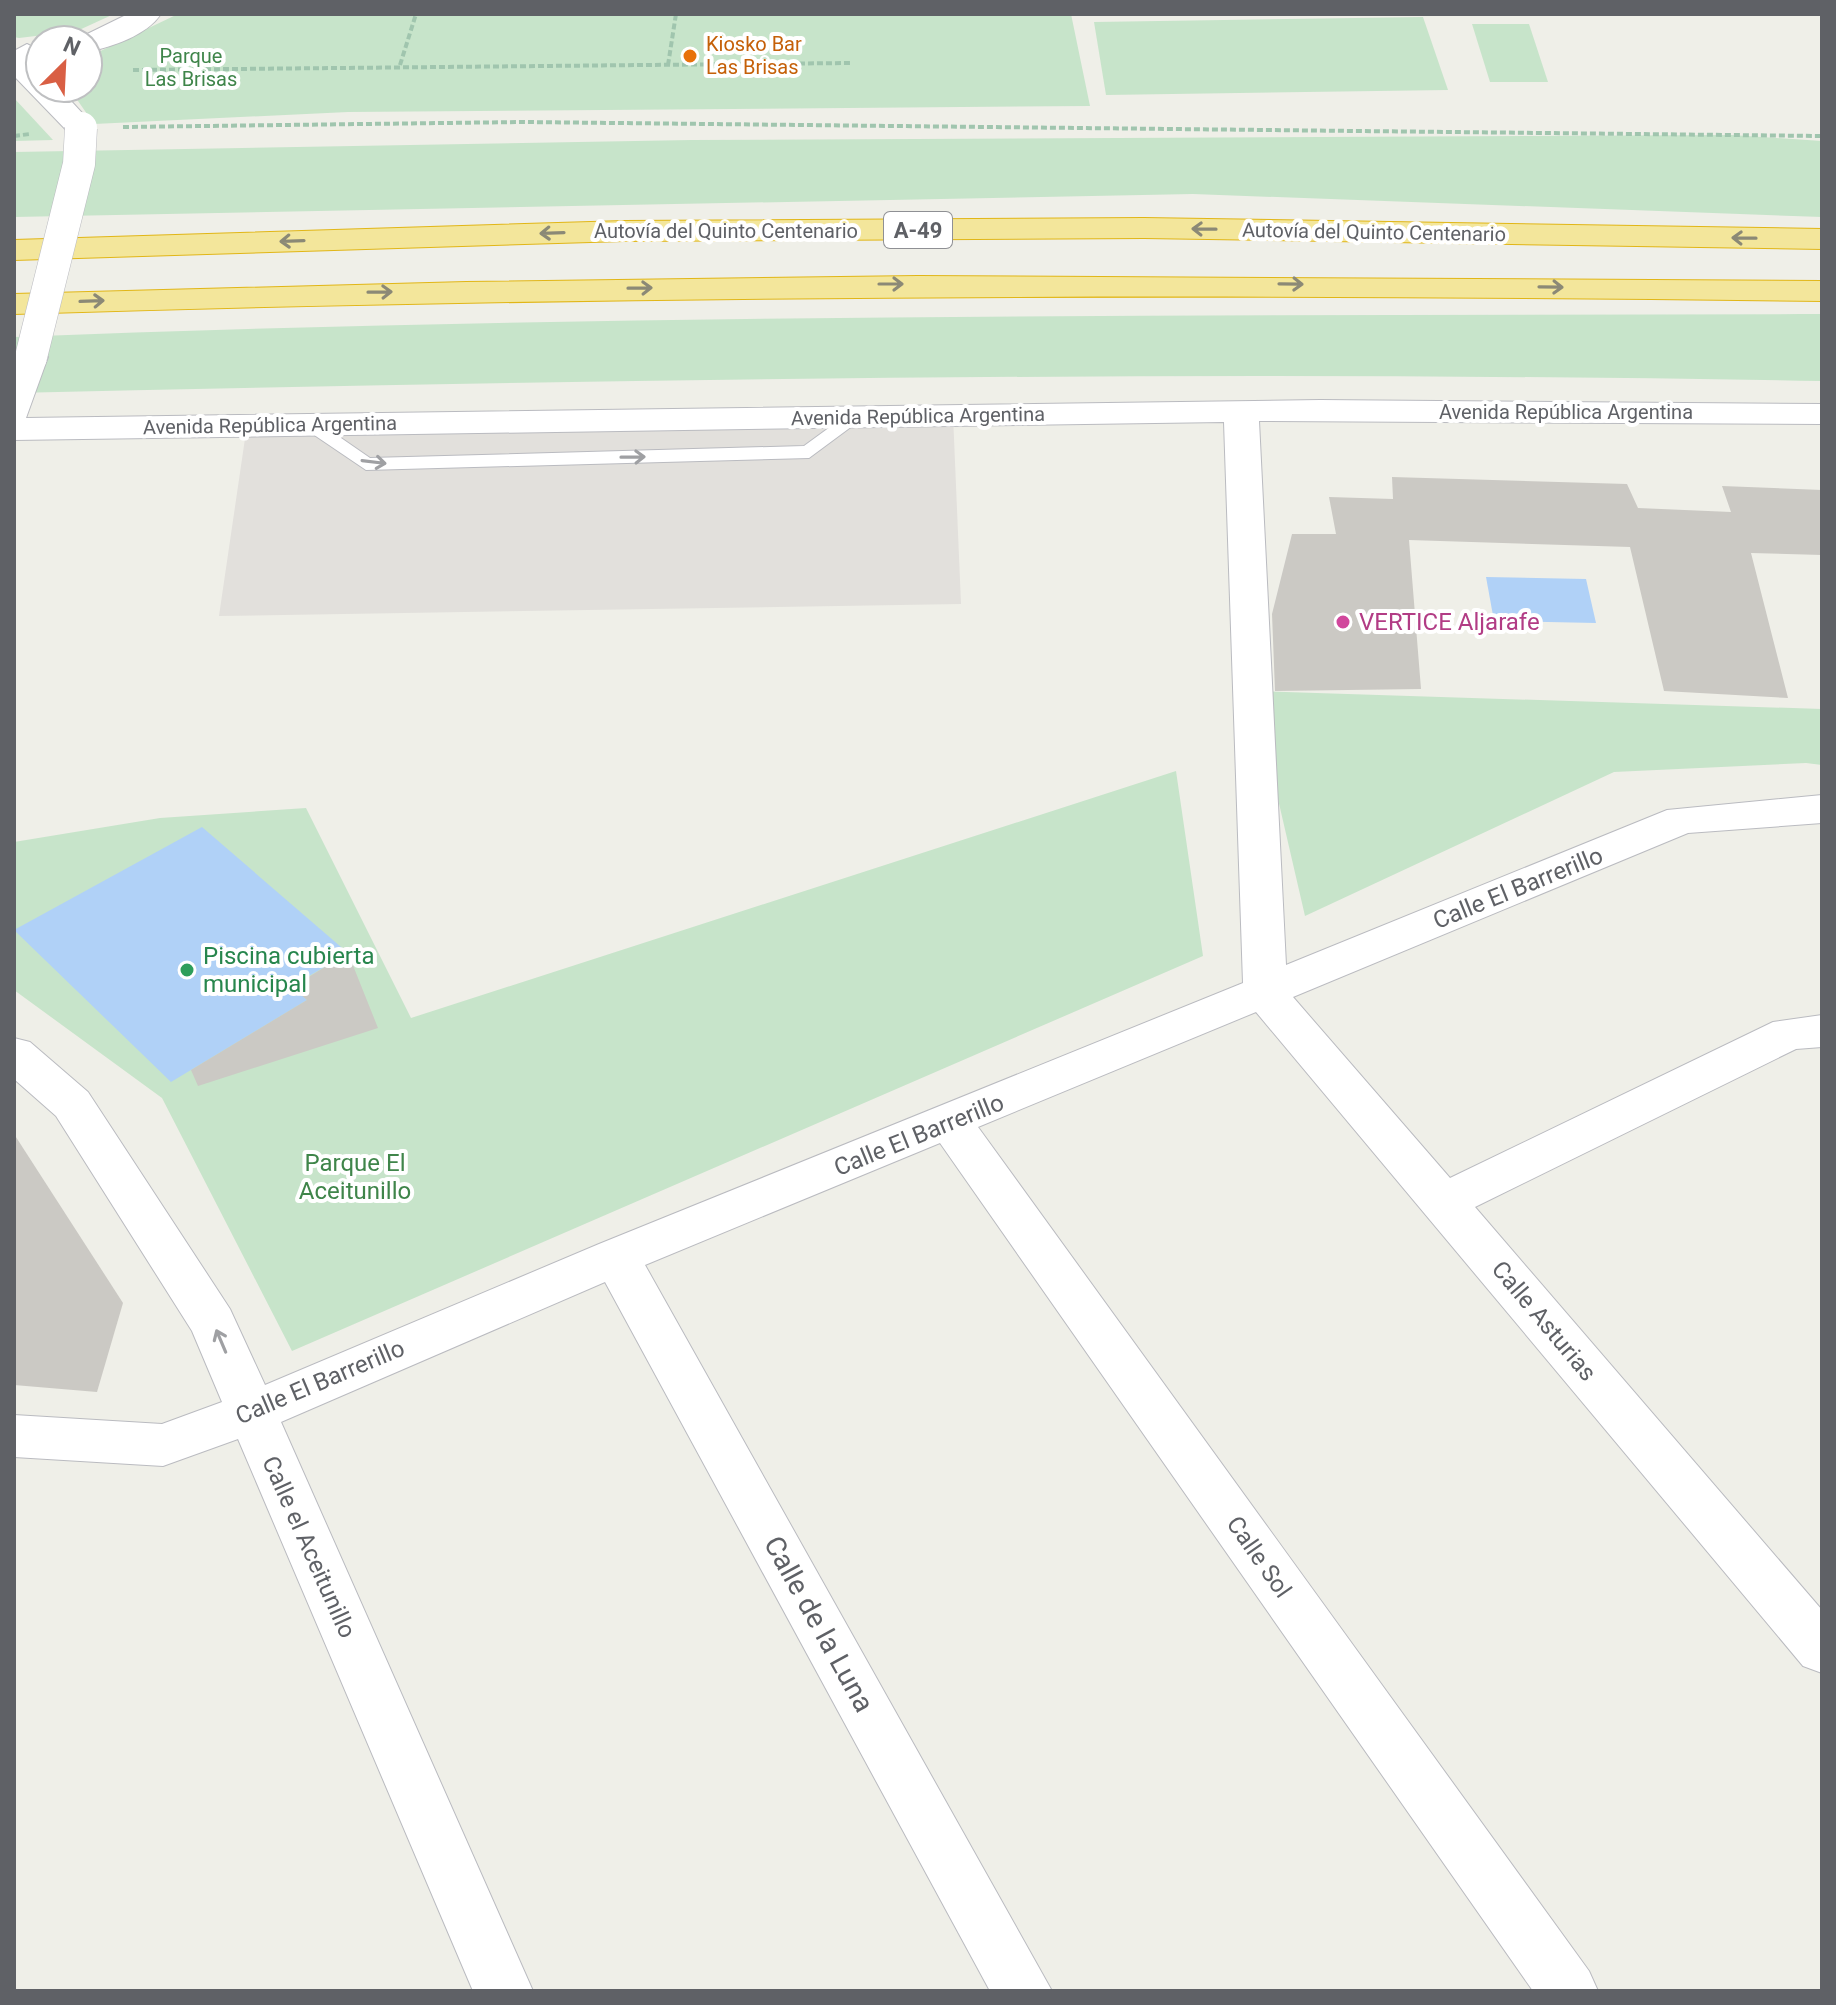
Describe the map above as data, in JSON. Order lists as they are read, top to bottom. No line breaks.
{"streets":{"highway":["A-49","Autovía del Quinto Centenario"],"street":["Avenida República Argentina","Calle El Barrerillo","Calle Asturias","Calle el Aceitunillo","Calle Sol","Calle de la Luna"]},"crossings":[["Calle El Barrerillo","Calle Asturias"],["Calle El Barrerillo","Calle el Aceitunillo"],["Calle El Barrerillo","Calle Sol"],["Calle El Barrerillo","Calle de la Luna"]],"parks":["Parque Las Brisas","Parque El Aceitunillo"],"places":["Kiosko Bar Las Brisas","VERTICE Aljarafe","Piscina cubierta municipal"],"north":"top right"}
